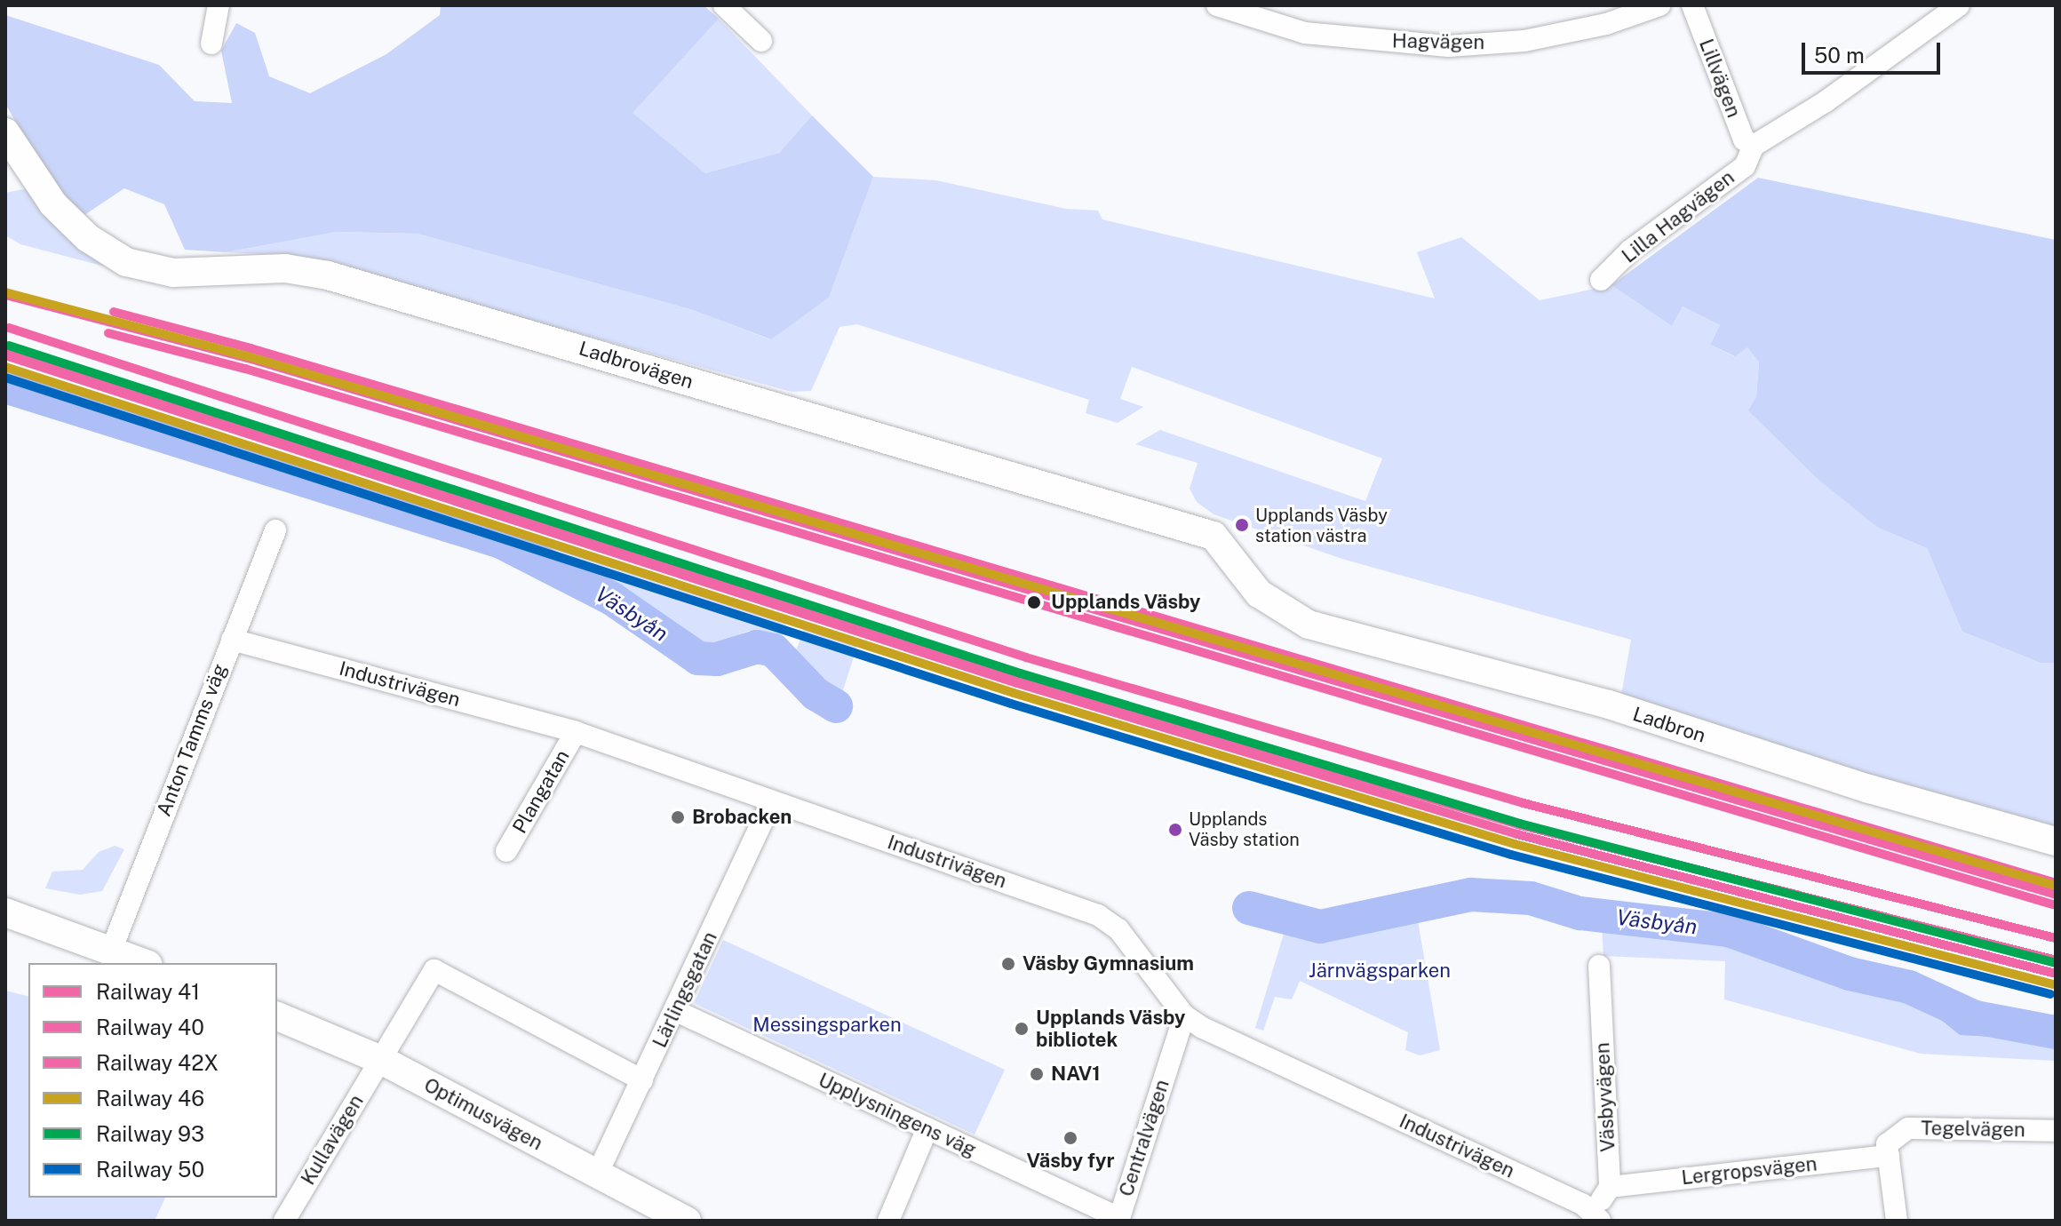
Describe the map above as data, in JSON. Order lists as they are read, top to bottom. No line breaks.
{"streets":{"street":["Hagvägen","Lillvägen","Lilla Hagvägen","Ladbrovägen","Industrivägen","Ladbron","Anton Tamms väg","Plangatan","Lärlingsgatan","Väsbyvägen","Optimusvägen","Upplysningens väg","Tegelvägen","Centralvägen","Kullavägen","Lergropsvägen"]},"crossings":[["Lillvägen","Lilla Hagvägen"],["Ladbrovägen","Ladbron"],["Industrivägen","Anton Tamms väg"],["Industrivägen","Plangatan"],["Industrivägen","Lärlingsgatan"],["Industrivägen","Centralvägen"],["Lärlingsgatan","Optimusvägen"],["Lärlingsgatan","Upplysningens väg"],["Väsbyvägen","Lergropsvägen"],["Optimusvägen","Kullavägen"],["Upplysningens väg","Centralvägen"],["Tegelvägen","Lergropsvägen"]],"water":["Väsbyån"],"parks":["Järnvägsparken","Messingsparken"],"places":["Upplands Väsby station västra","Upplands Väsby","Brobacken","Upplands Väsby station","Väsby Gymnasium","Upplands Väsby bibliotek","NAV1","Väsby fyr"],"lines":["rail line 46","rail line 41","rail line 42X","rail line 40","rail line 93","rail line 50"],"legend":["Railway 41","Railway 40","Railway 42X","Railway 46","Railway 93","Railway 50"],"scale_bar":"50 m"}
